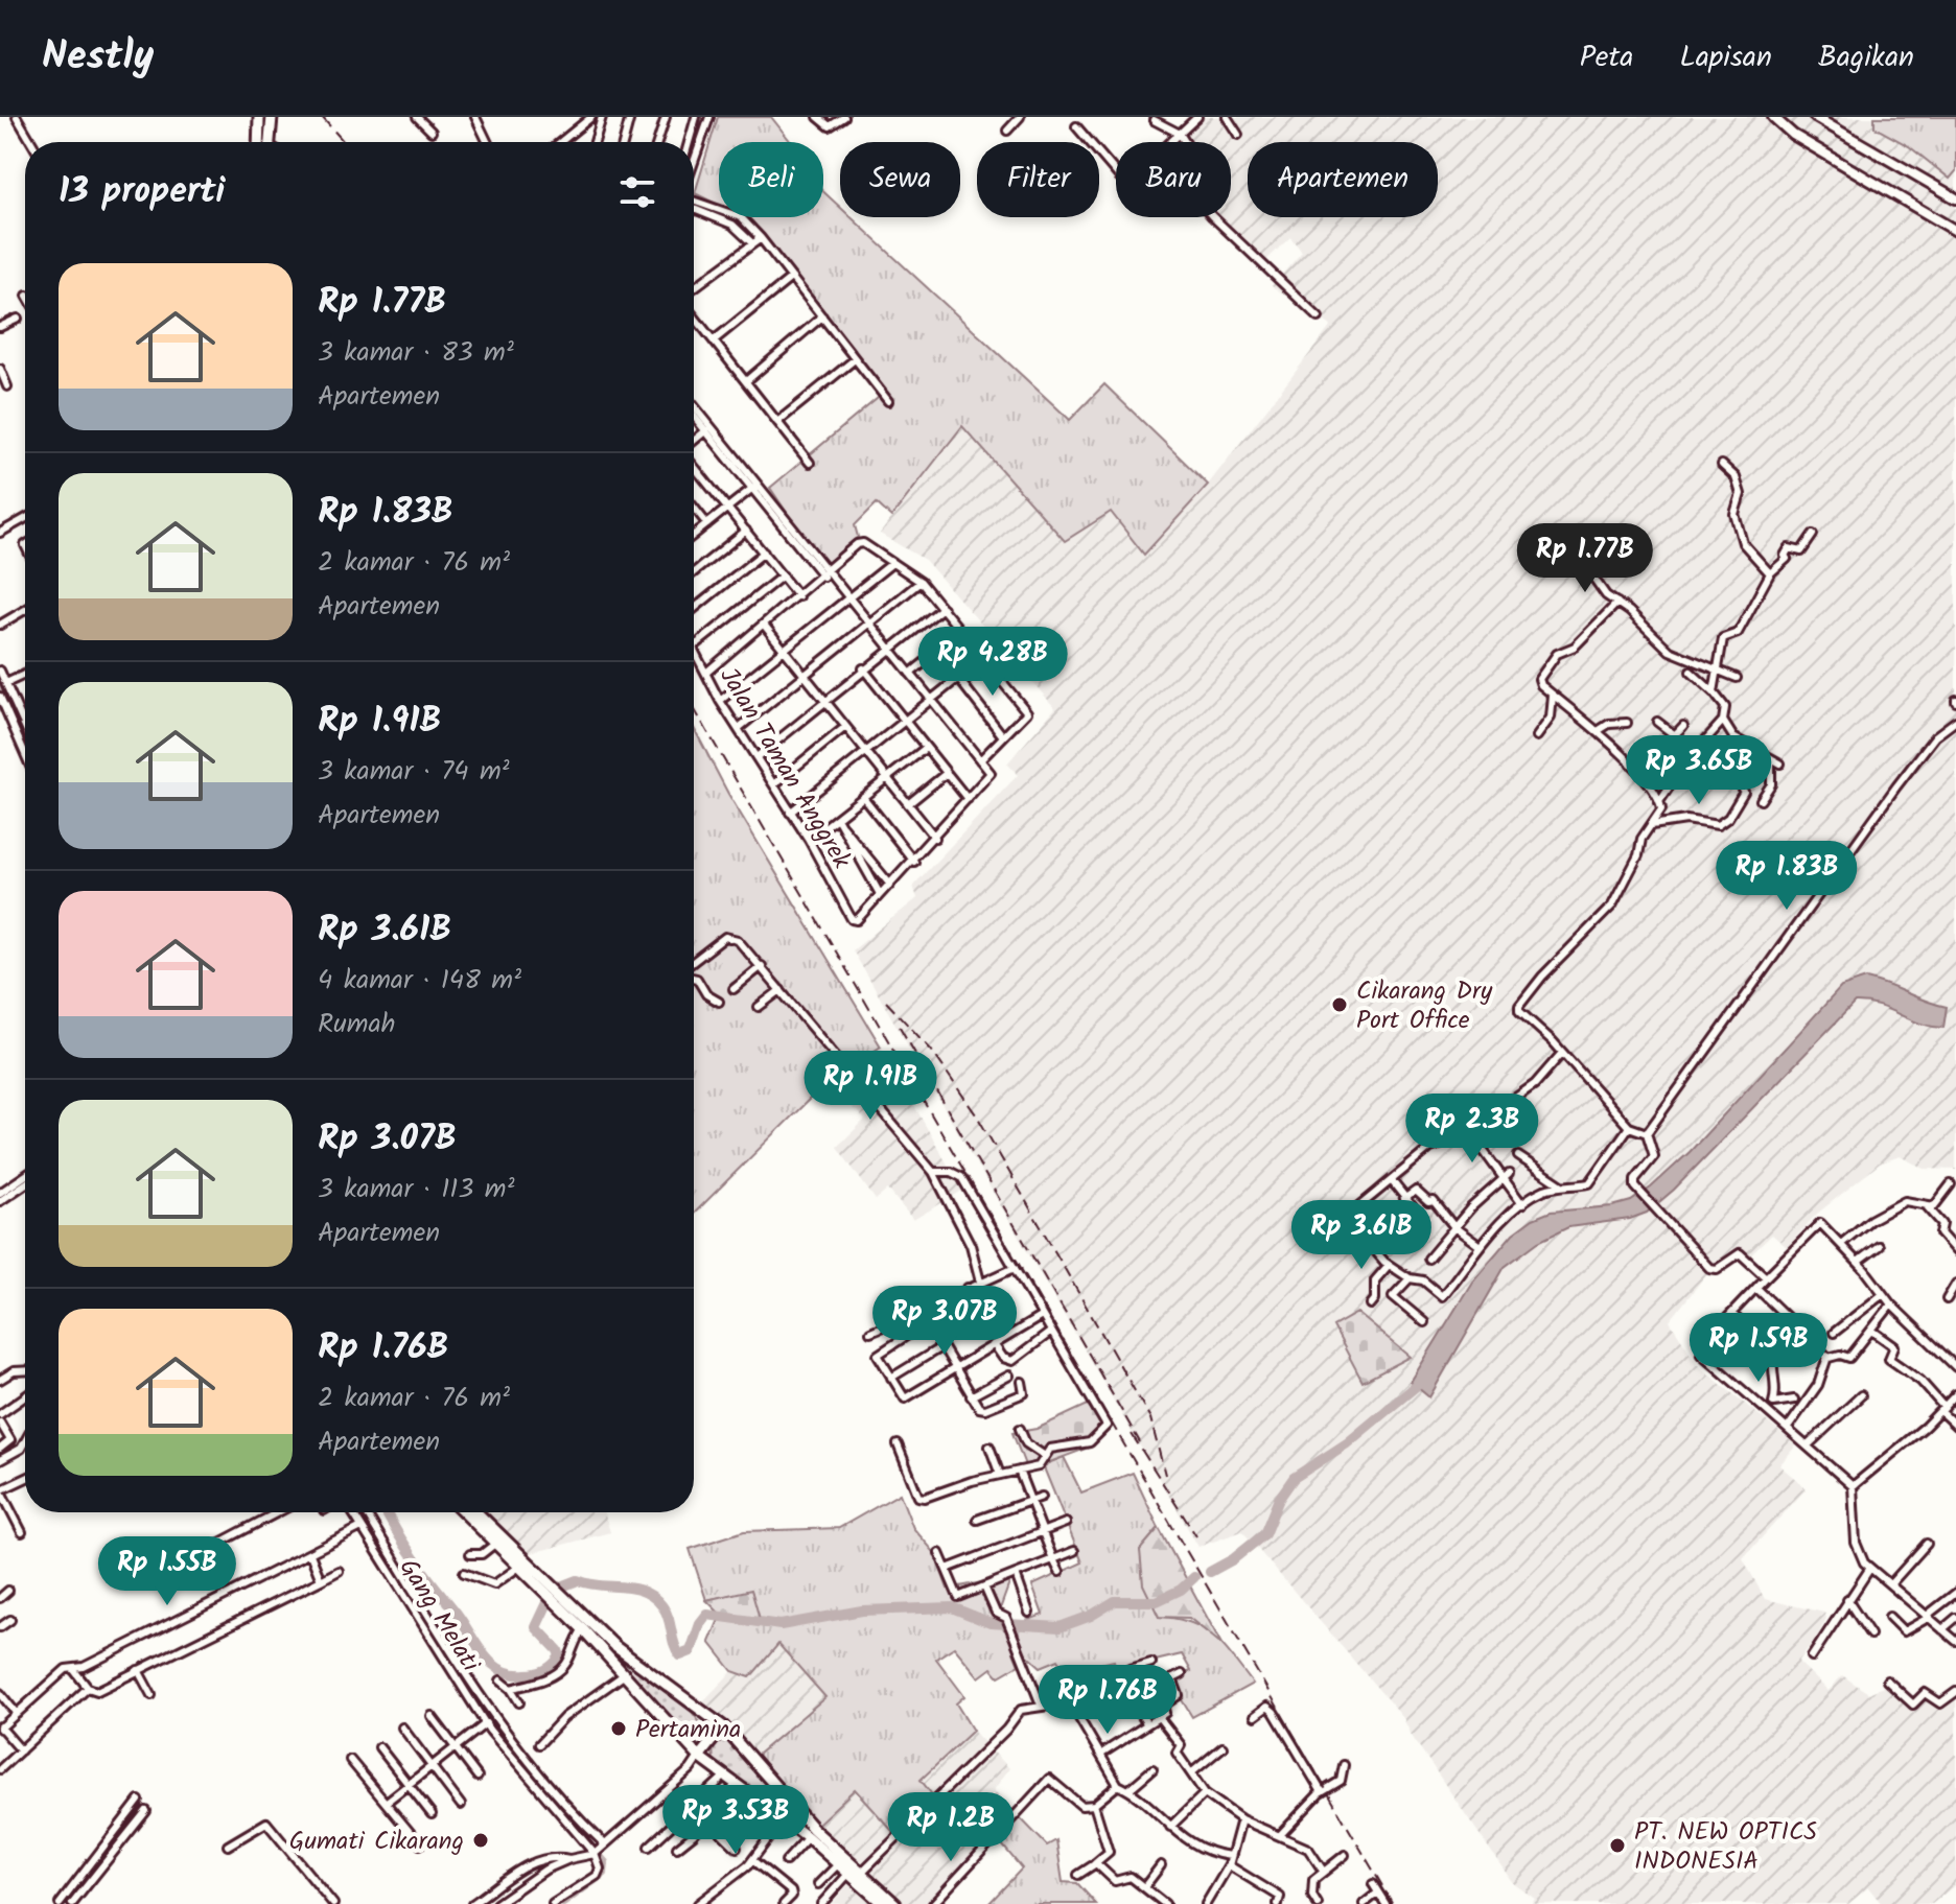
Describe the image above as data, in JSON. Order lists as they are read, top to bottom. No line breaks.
{"streets":{"street":["Jalan Taman Anggrek","Gang Melati"]},"places":["Cikarang Dry Port Office","Pertamina","Gumati Cikarang","PT. NEW OPTICS INDONESIA"],"page":{"header":"Nestly","nav":["Peta","Lapisan","Bagikan"],"chip":["Beli","Sewa","Filter","Baru","Apartemen"],"heading":"13 properti","list":[{"name":"Rp 1.77B","note":"3 kamar · 83 m² · Apartemen"},{"name":"Rp 1.83B","note":"2 kamar · 76 m² · Apartemen"},{"name":"Rp 1.91B","note":"3 kamar · 74 m² · Apartemen"},{"name":"Rp 3.61B","note":"4 kamar · 148 m² · Rumah"},{"name":"Rp 3.07B","note":"3 kamar · 113 m² · Apartemen"},{"name":"Rp 1.76B","note":"2 kamar · 76 m² · Apartemen"}],"price":["Rp 1.77B","Rp 4.28B","Rp 3.65B","Rp 1.83B","Rp 1.91B","Rp 2.3B","Rp 3.61B","Rp 3.07B","Rp 1.59B","Rp 1.55B","Rp 1.76B","Rp 3.53B","Rp 1.2B"]}}
